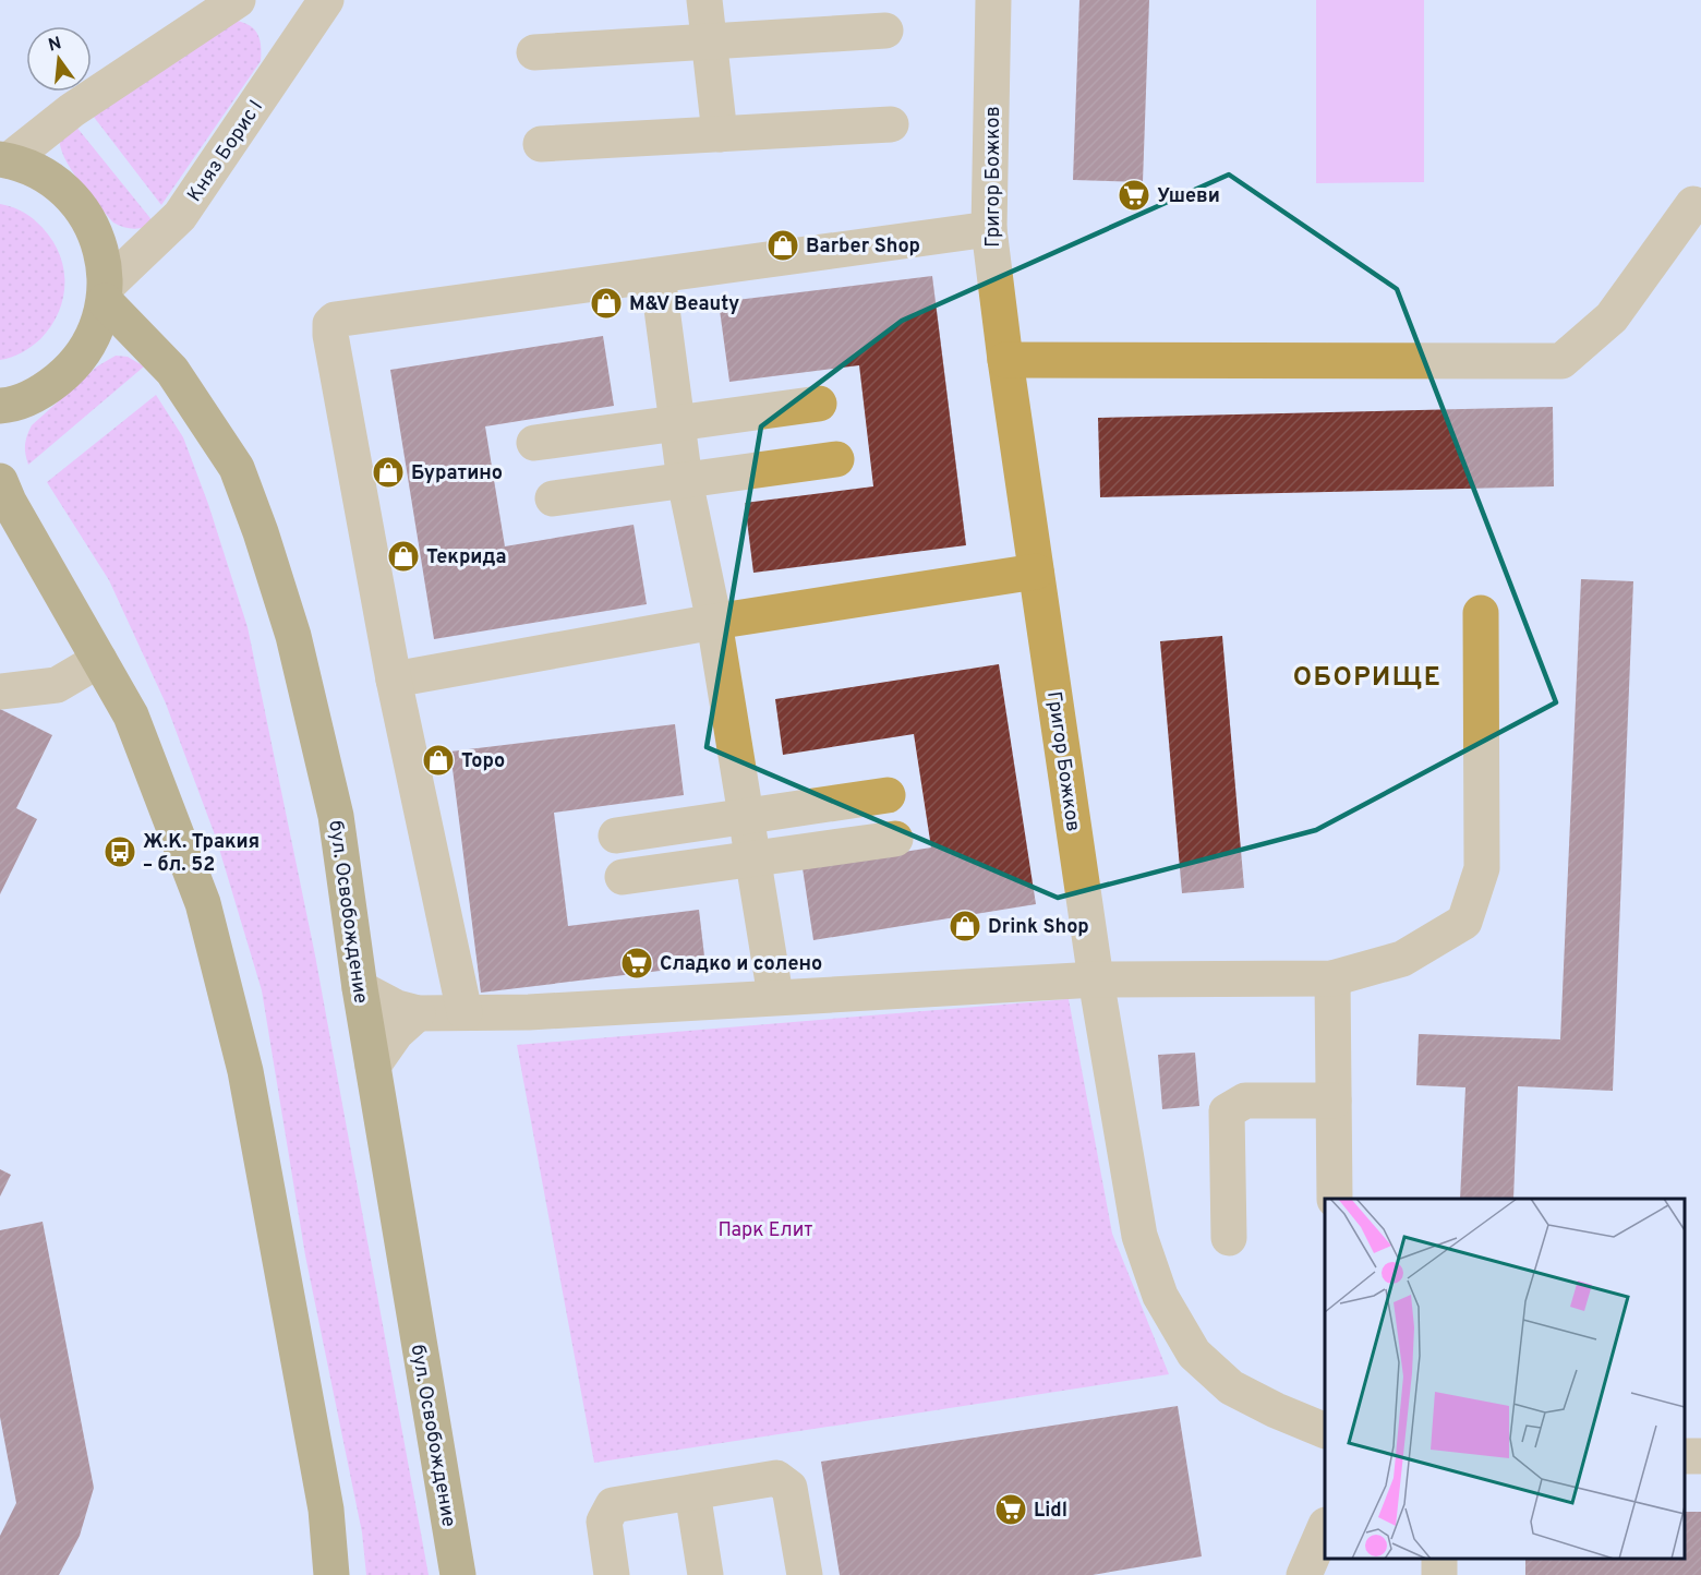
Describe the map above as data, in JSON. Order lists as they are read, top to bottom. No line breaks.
{"streets":{"main road":["бул. Освобождение"],"street":["Княз Борис I","Григор Божков"]},"crossings":[["Княз Борис I","бул. Освобождение"]],"districts":["ОБОРИЩЕ"],"parks":["Парк Елит"],"places":{"supermarket":["Ушеви","Сладко и солено","Lidl"],"shop":["Barber Shop","M&V Beauty","Буратино","Текрида","Торо","Drink Shop"],"bus stop":["Ж.К. Тракия – бл. 52"]},"north":"top"}
